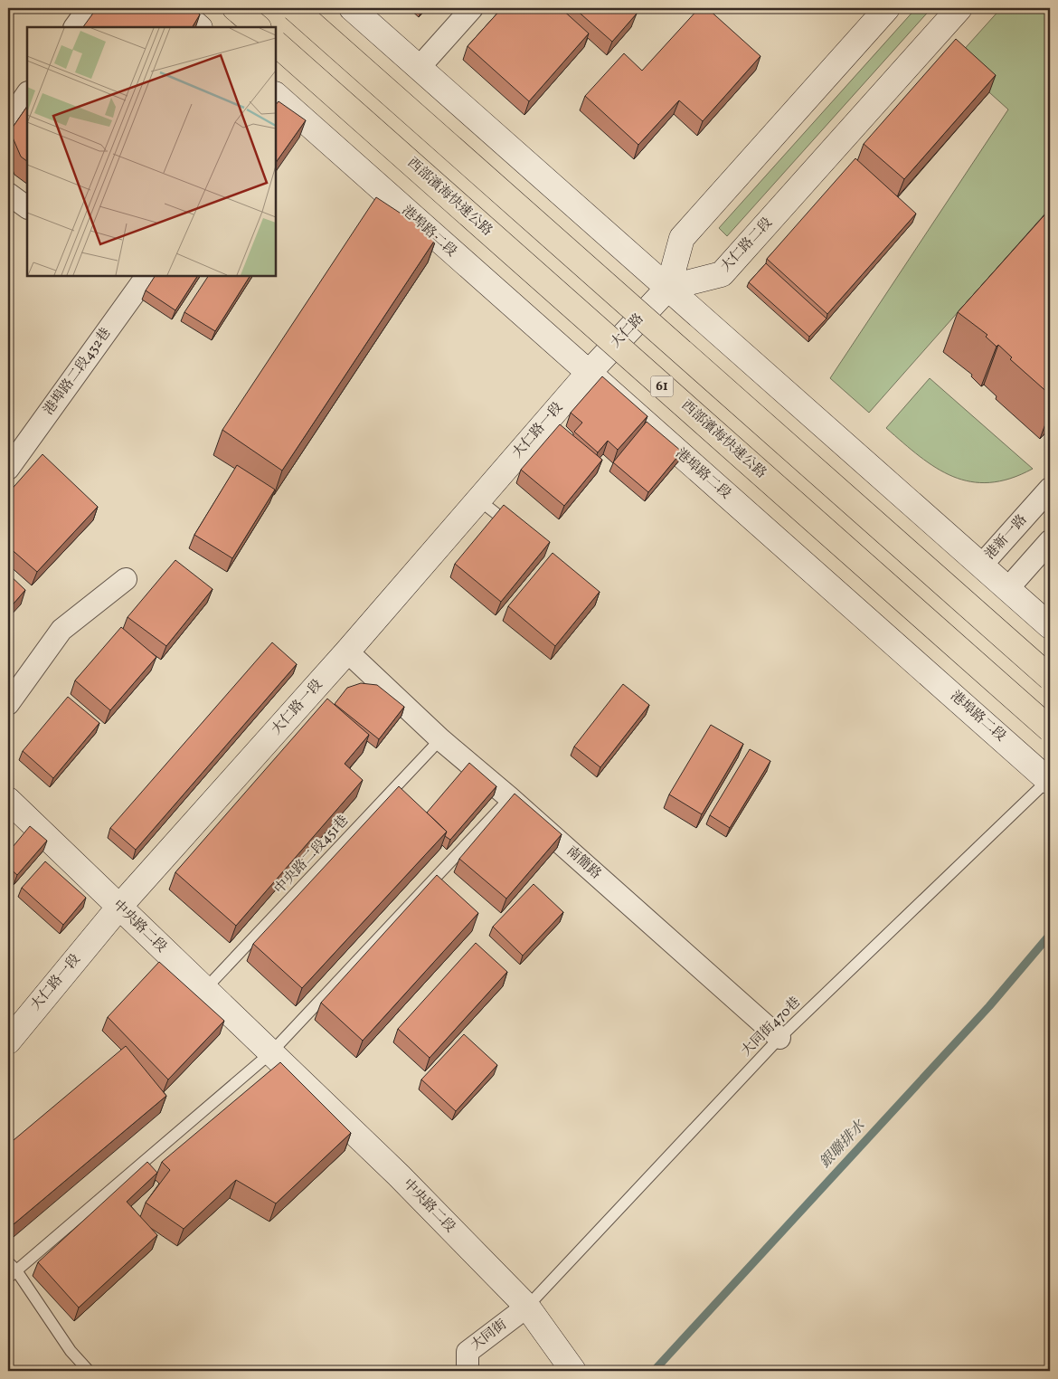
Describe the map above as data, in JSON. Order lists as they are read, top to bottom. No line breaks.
{"streets":{"highway":["西部濱海快速公路","61"],"street":["港埠路二段","大仁路二段","大仁路","港埠路二段432巷","大仁路一段","港新一路","南簡路","中央路二段","大同街"],"lane":["中央路二段451巷","大同街470巷"]},"crossings":[["港埠路二段","大仁路"],["港埠路二段","大仁路一段"],["港埠路二段","大同街470巷"],["大仁路二段","大仁路"],["大仁路","大仁路一段"],["大仁路一段","南簡路"],["大仁路一段","中央路二段"],["中央路二段451巷","南簡路"],["中央路二段451巷","中央路二段"],["南簡路","大同街470巷"],["中央路二段","大同街470巷"],["中央路二段","大同街"],["大同街470巷","大同街"]],"water":["銀聯排水"]}
